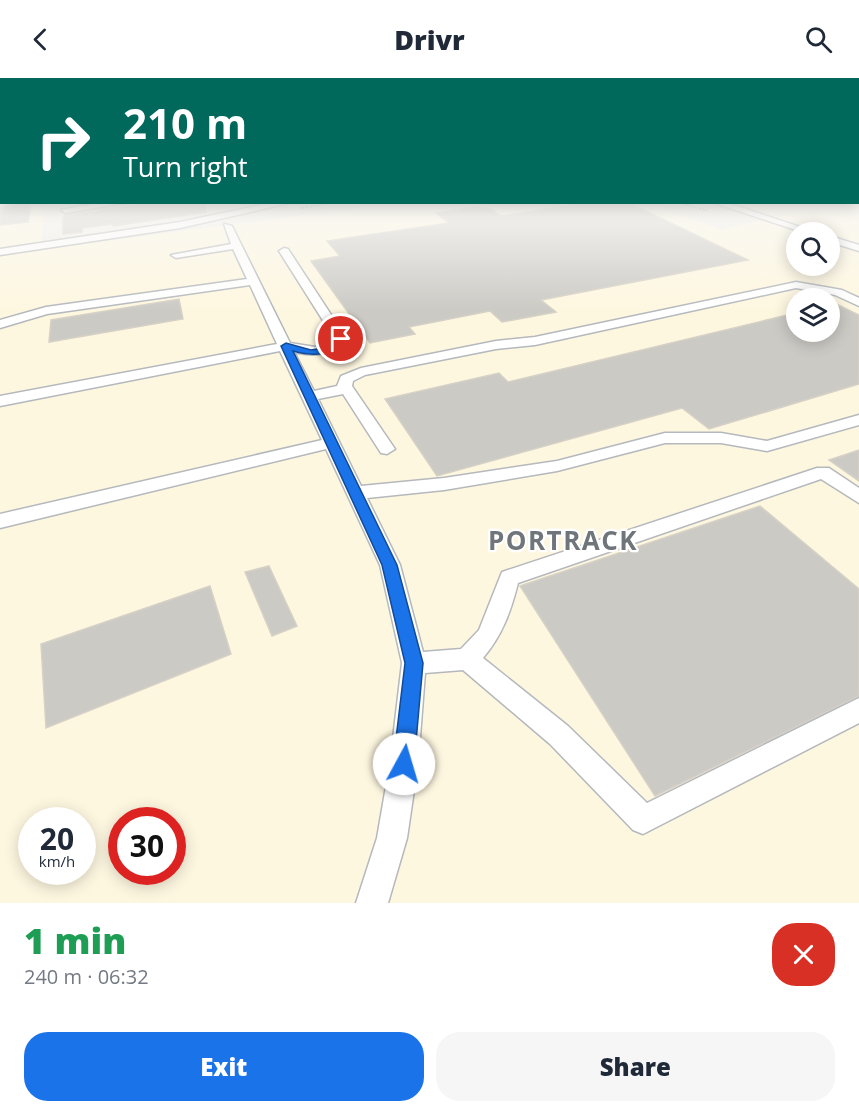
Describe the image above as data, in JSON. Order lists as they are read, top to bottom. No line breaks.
{"districts":["PORTRACK"],"page":{"header":"Drivr","turn":["210 m","Turn right"],"speed":"20 km/h","limit":"30","heading":["1 min","240 m · 06:32"],"buttons":["Exit","Share"]}}
